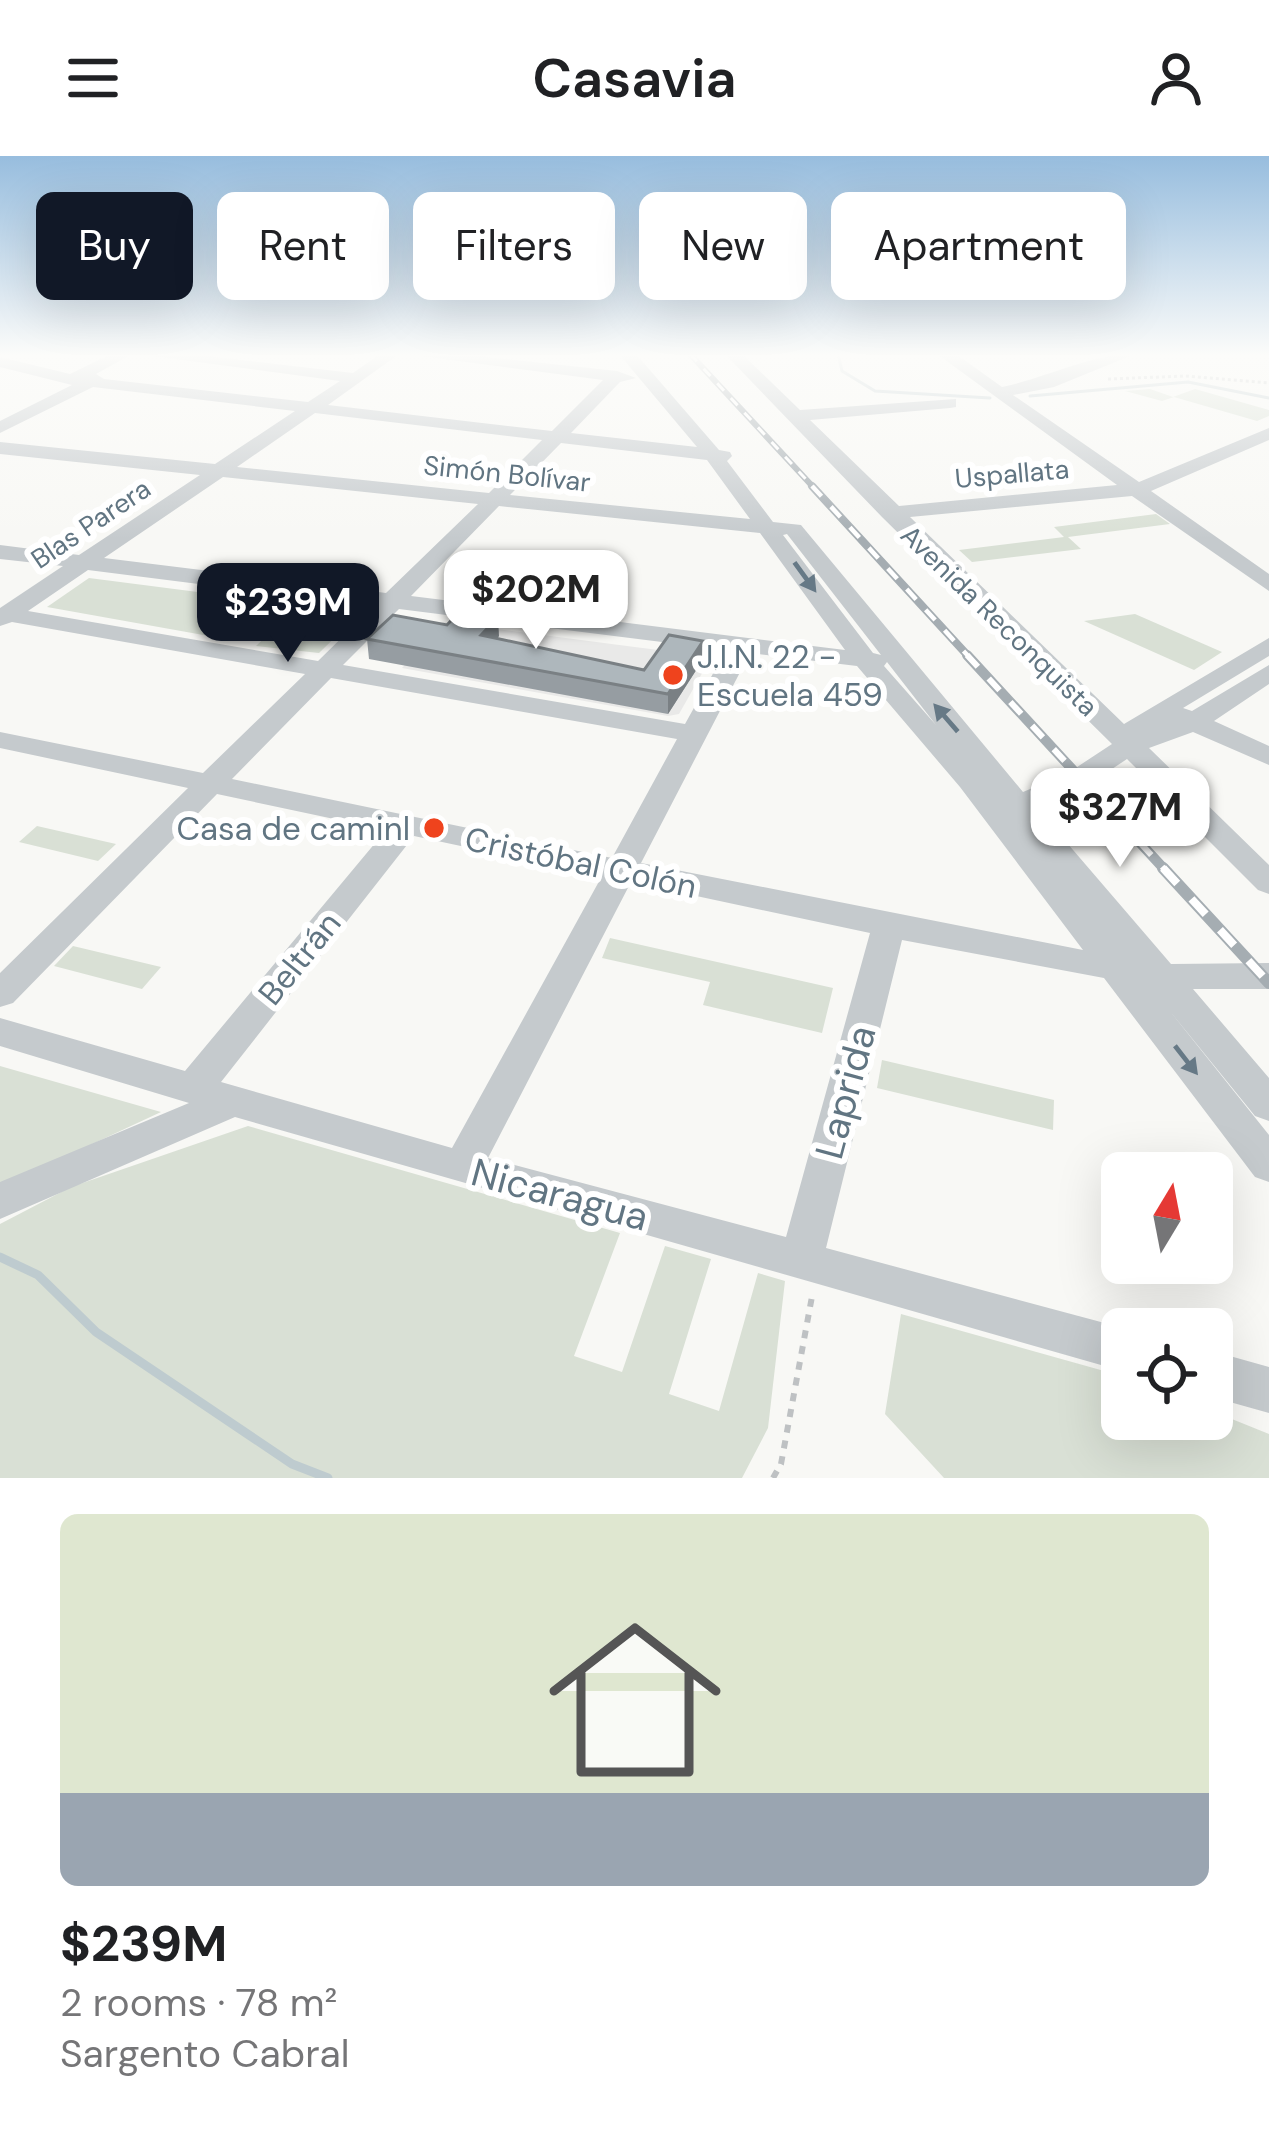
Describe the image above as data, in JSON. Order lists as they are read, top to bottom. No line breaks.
{"streets":{"street":["Simón Bolívar","Uspallata","Blas Parera","Avenida Reconquista","Cristóbal Colón","Beltrán","Laprida","Nicaragua"]},"crossings":[["Simón Bolívar","Blas Parera"],["Uspallata","Avenida Reconquista"],["Cristóbal Colón","Beltrán"],["Cristóbal Colón","Laprida"],["Beltrán","Nicaragua"],["Laprida","Nicaragua"]],"places":["J.I.N. 22 - Escuela 459","Casa de caminl"],"north":"top","page":{"header":"Casavia","chip":["Buy","Rent","Filters","New","Apartment"],"price":["$202M","$239M","$327M"],"list":[{"name":"$239M","note":"2 rooms · 78 m² · Sargento Cabral"}]}}
